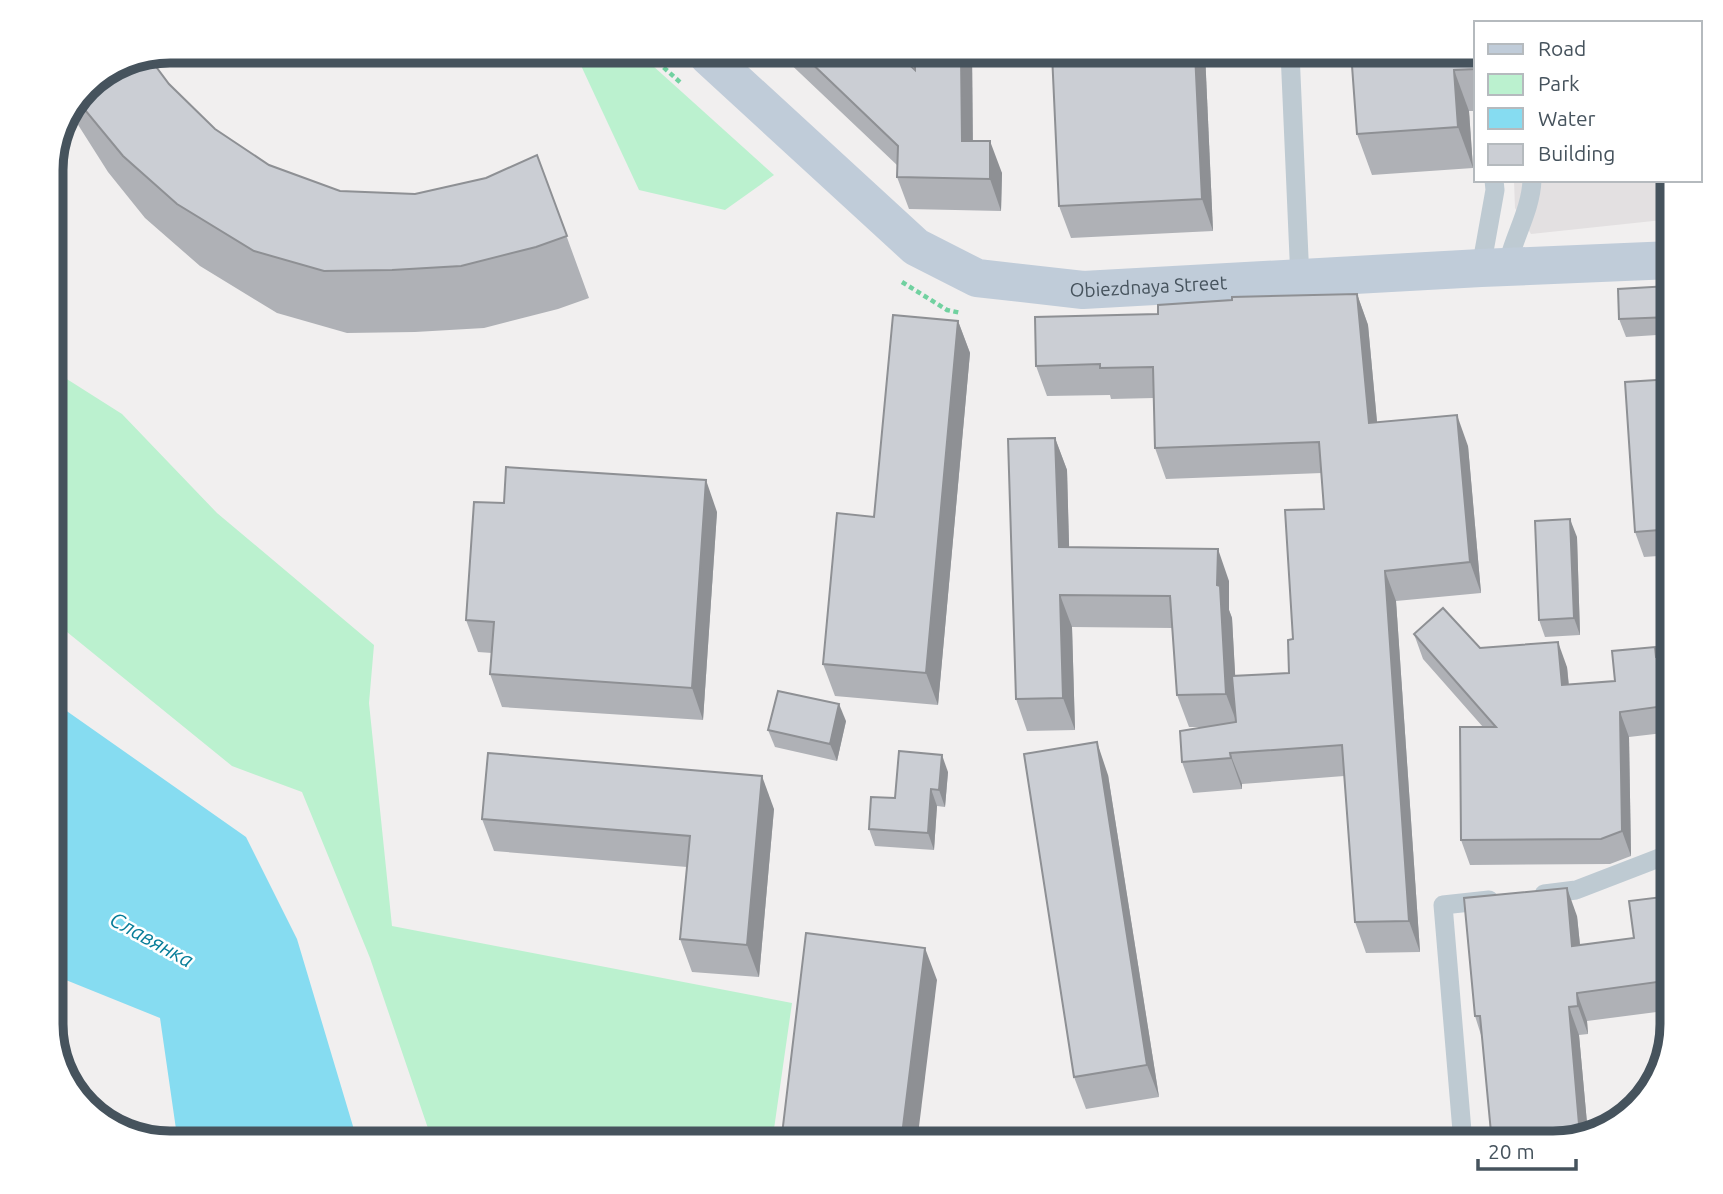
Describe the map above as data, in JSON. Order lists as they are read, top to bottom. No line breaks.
{"streets":{"main road":["Obiezdnaya Street"]},"water":["Славянка"],"legend":["Road","Park","Water","Building"],"scale_bar":"20 m"}
